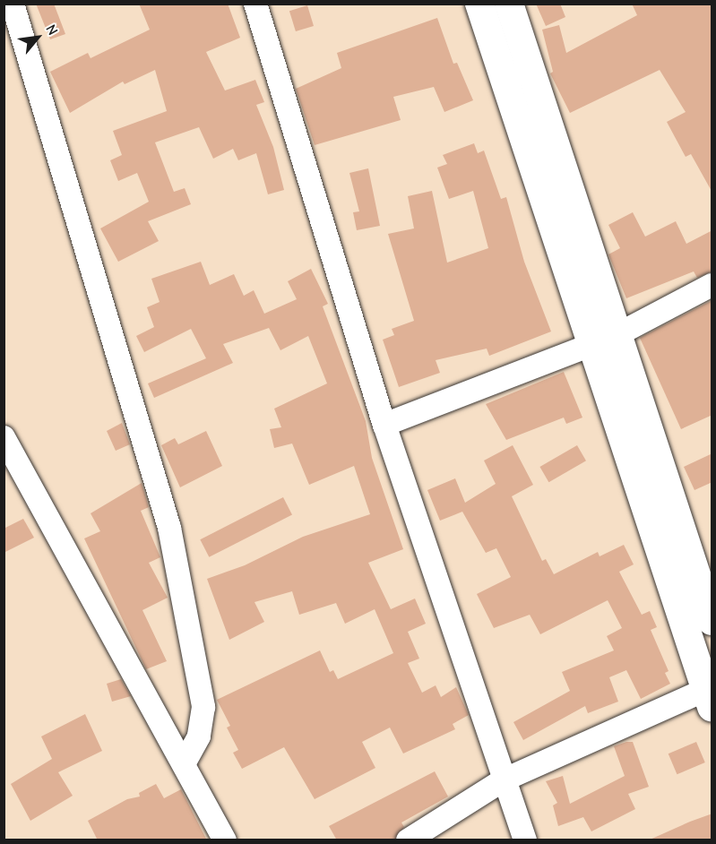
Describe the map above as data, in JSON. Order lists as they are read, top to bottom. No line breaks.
{"north":"top right"}
